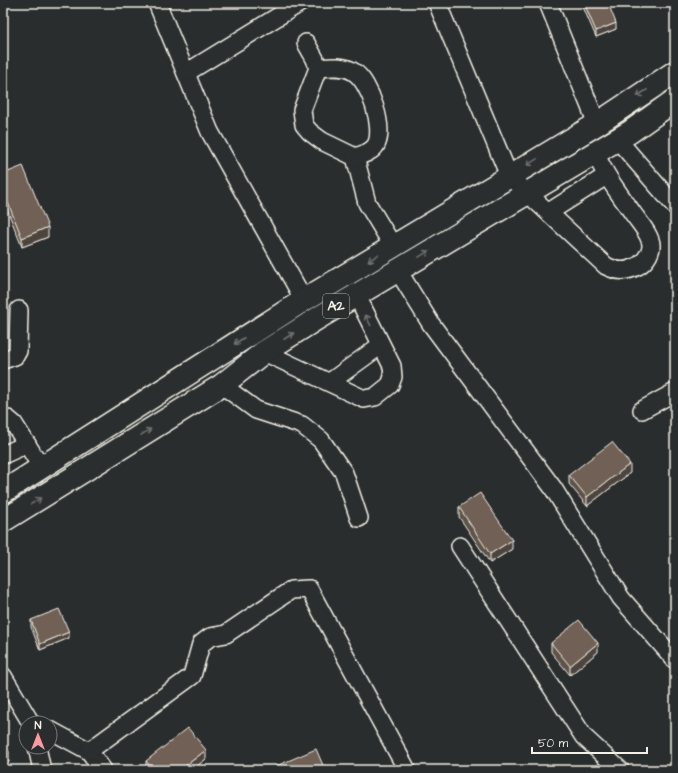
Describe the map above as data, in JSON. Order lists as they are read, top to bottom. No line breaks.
{"streets":{"highway":["A2"]},"scale_bar":"50 m","north":"top"}
